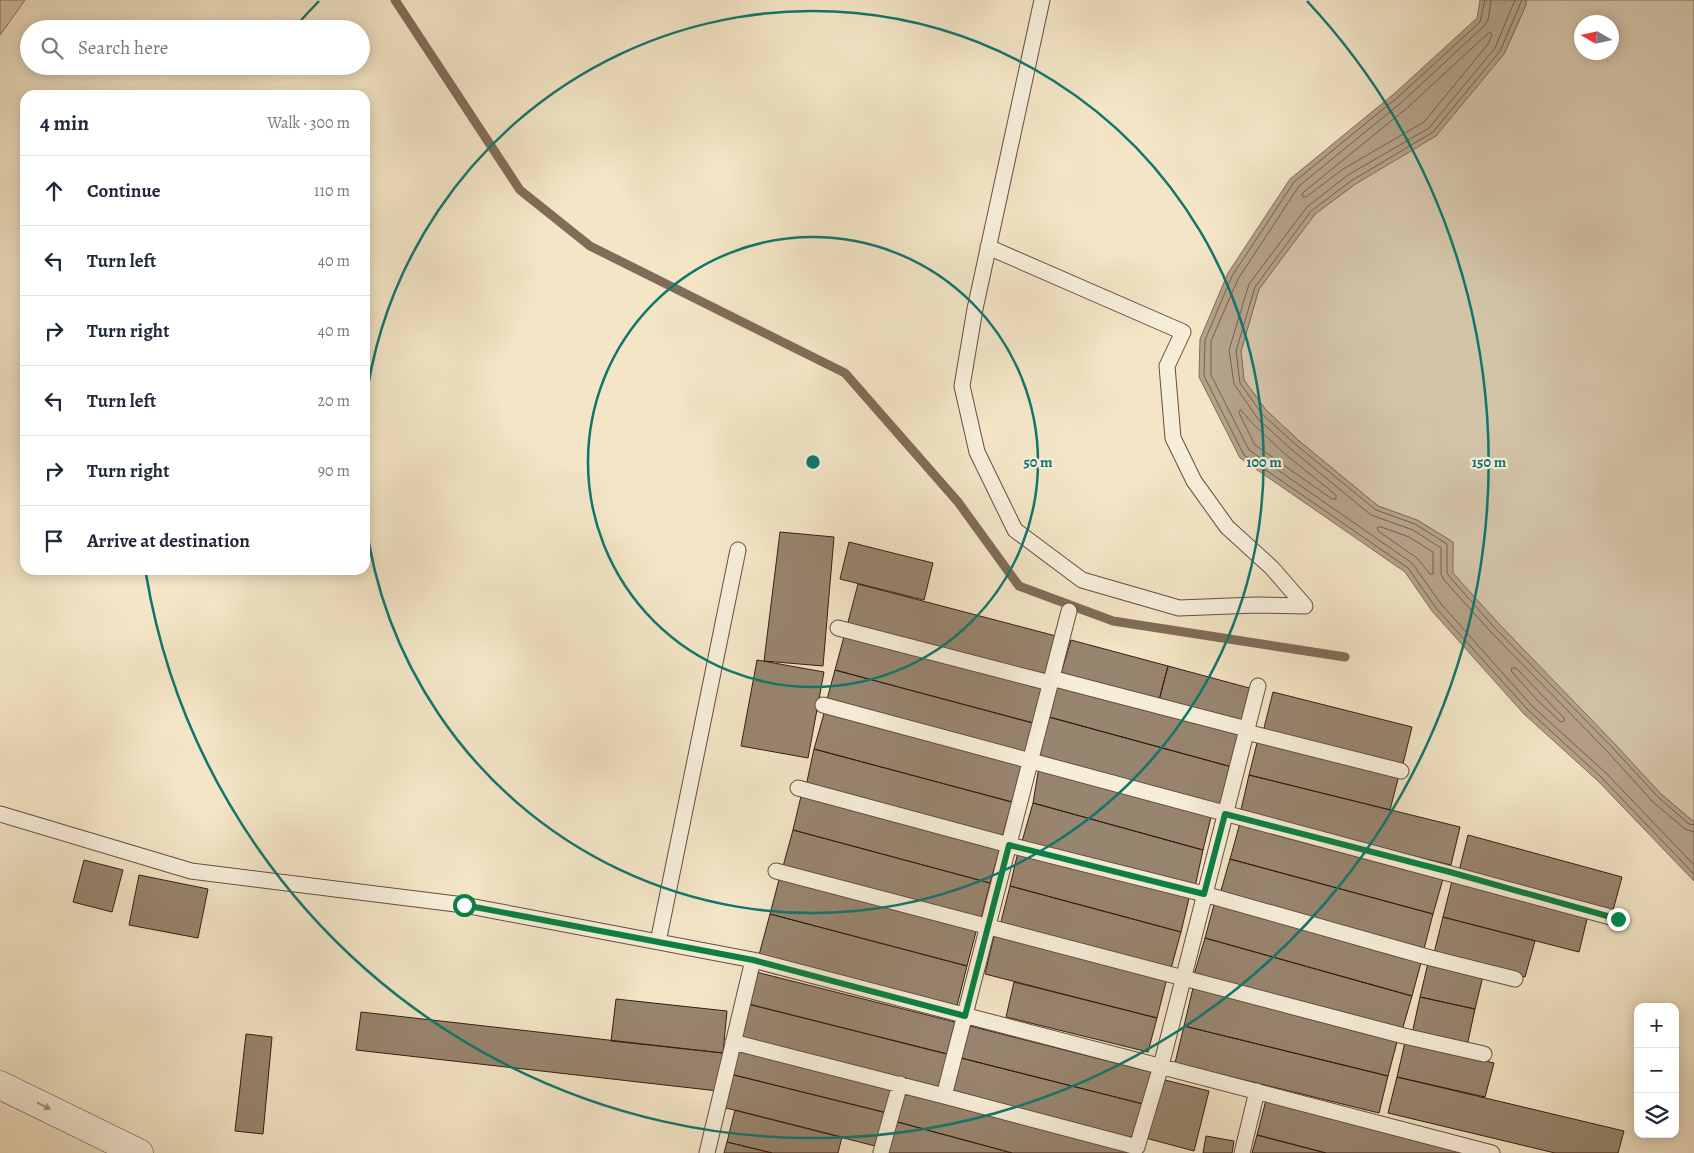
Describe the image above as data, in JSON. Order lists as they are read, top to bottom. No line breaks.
{"north":"left","page":{"search":"Search here","heading":["4 min","Walk · 300 m"],"list":[["Continue","110 m"],["Turn left","40 m"],["Turn right","40 m"],["Turn left","20 m"],["Turn right","90 m"],"Arrive at destination"],"map_buttons":["+","−"]},"rings":["50 m","100 m","150 m"]}
